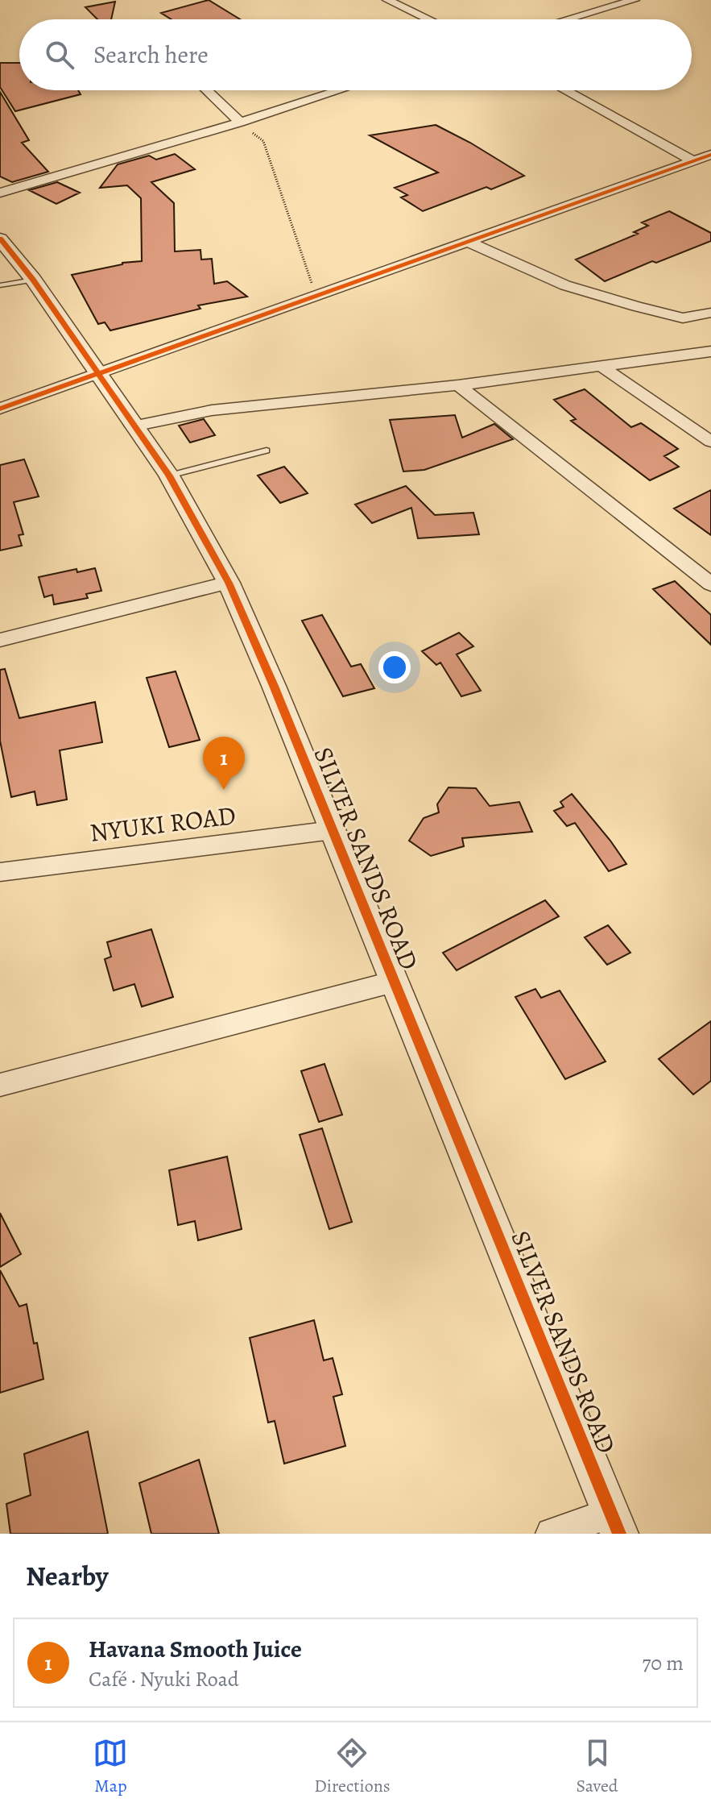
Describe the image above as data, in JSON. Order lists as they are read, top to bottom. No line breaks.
{"streets":{"street":["NYUKI ROAD","SILVER SANDS ROAD"]},"crossings":[["NYUKI ROAD","SILVER SANDS ROAD"]],"page":{"search":"Search here","pins":"1","heading":"Nearby","list":[{"mark":"1","name":"Havana Smooth Juice","note":"Café · Nyuki Road","value":"70 m"}],"nav":["Map","Directions","Saved"]}}
